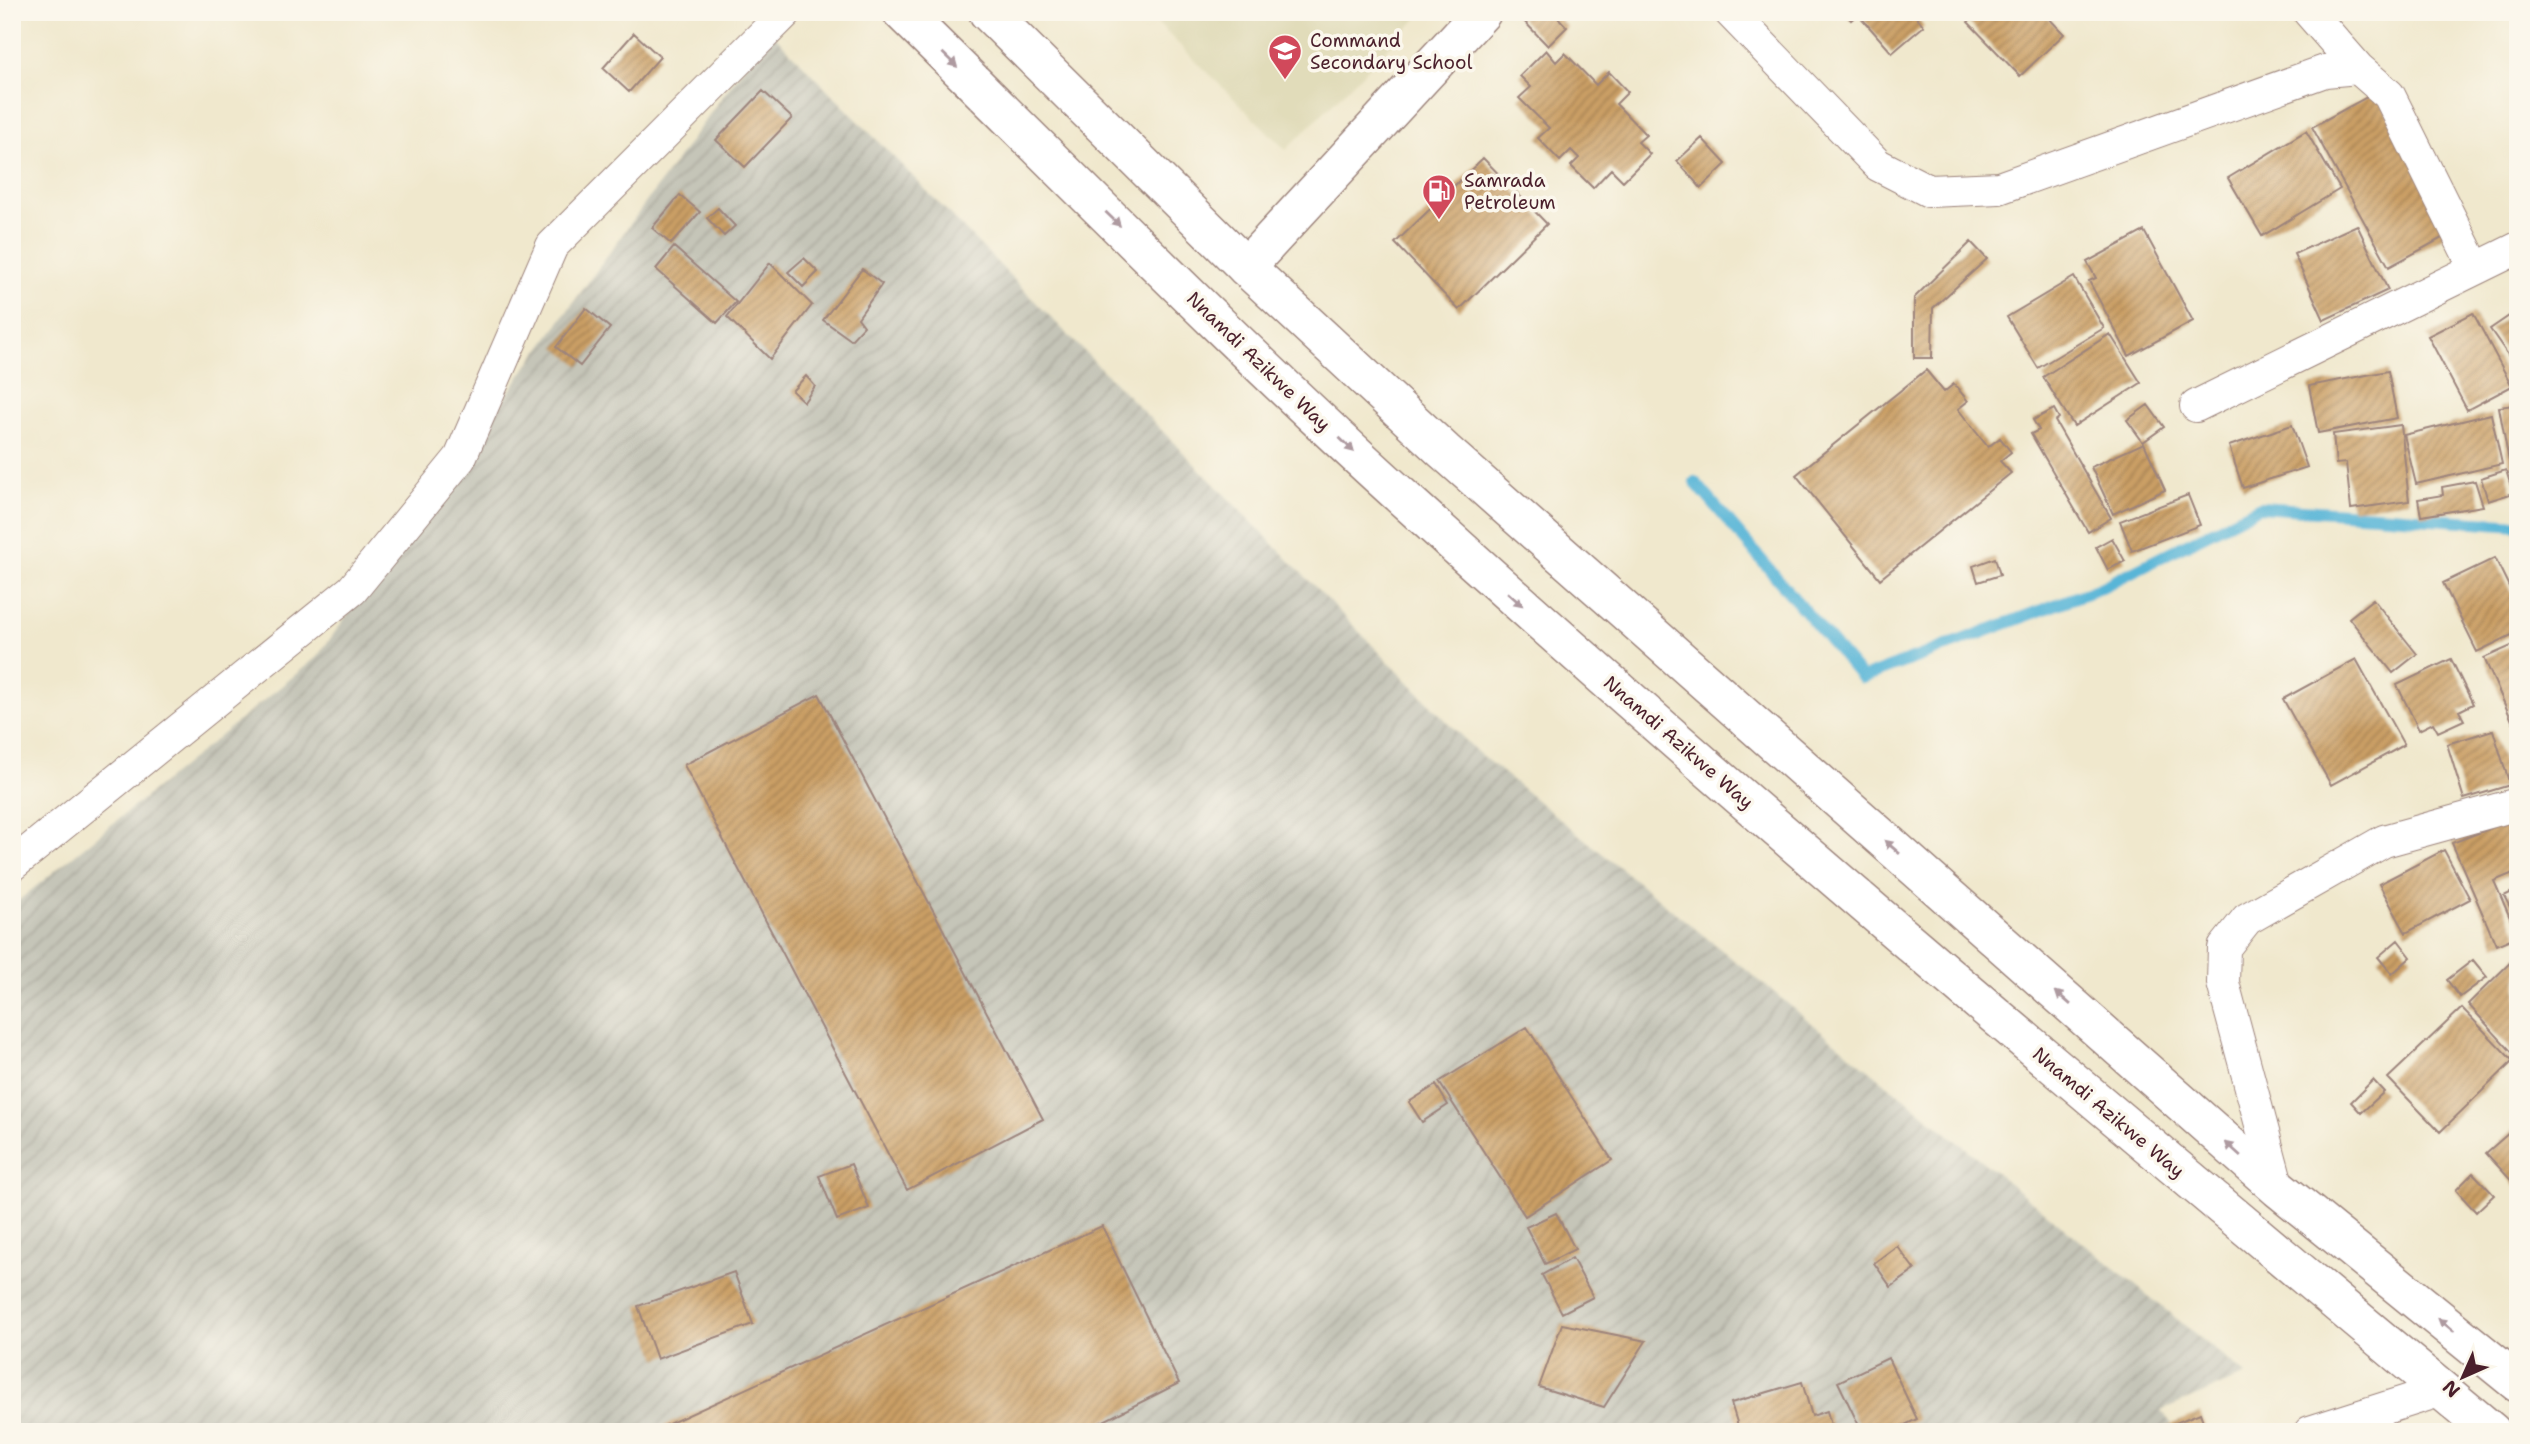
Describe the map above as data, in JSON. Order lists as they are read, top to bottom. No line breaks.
{"streets":{"main road":["Nnamdi Azikwe Way"]},"places":{"school or university":["Command Secondary School"],"fuel station":["Samrada Petroleum"]},"north":"bottom left"}
